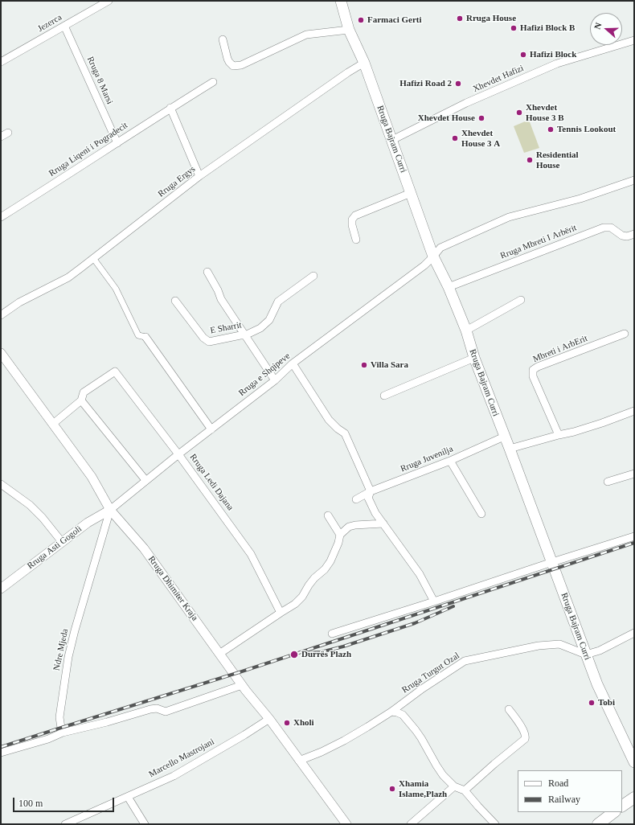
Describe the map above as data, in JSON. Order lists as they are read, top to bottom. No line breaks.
{"streets":{"main road":["Rruga Bajram Curri"],"street":["Jezerca","Xhevdet Hafizi","Rruga 8 Marsi","Rruga Liqeni i Pogradecit","Rruga Ergys","Rruga Mbreti I Arbërit","E Sharrit","Mbreti i ArbErit","Rruga e Shqipeve","Rruga Juvenilja","Rruga Ledi Dajana","Rruga Asti Gogoli","Rruga Dhimiter Kraja","Ndre Mjeda","Rruga Turgut Ozal","Marcello Mastrojani"]},"crossings":[["Jezerca","Rruga 8 Marsi"],["Xhevdet Hafizi","Rruga Bajram Curri"],["Rruga 8 Marsi","Rruga Liqeni i Pogradecit"],["Rruga Bajram Curri","Rruga Ergys"],["Rruga Bajram Curri","Rruga Mbreti I Arbërit"],["Rruga Bajram Curri","Rruga e Shqipeve"],["Rruga Bajram Curri","Rruga Juvenilja"],["Rruga Bajram Curri","Rruga Turgut Ozal"],["Rruga e Shqipeve","Rruga Ledi Dajana"],["Rruga e Shqipeve","Rruga Asti Gogoli"],["Rruga e Shqipeve","Rruga Dhimiter Kraja"],["Rruga e Shqipeve","Ndre Mjeda"],["Rruga Asti Gogoli","Rruga Dhimiter Kraja"],["Rruga Asti Gogoli","Ndre Mjeda"],["Rruga Dhimiter Kraja","Ndre Mjeda"],["Rruga Dhimiter Kraja","Rruga Turgut Ozal"],["Rruga Dhimiter Kraja","Marcello Mastrojani"]],"places":["Rruga House","Farmaci Gerti","Hafizi Block B","Hafizi Block","Hafizi Road 2","Xhevdet House 3 B","Xhevdet House","Tennis Lookout","Xhevdet House 3 A","Residential House","Villa Sara","Durrës Plazh","Tobi","Xholi","Xhamia Islame,Plazh"],"legend":["Road","Railway"],"scale_bar":"100 m","north":"left"}
